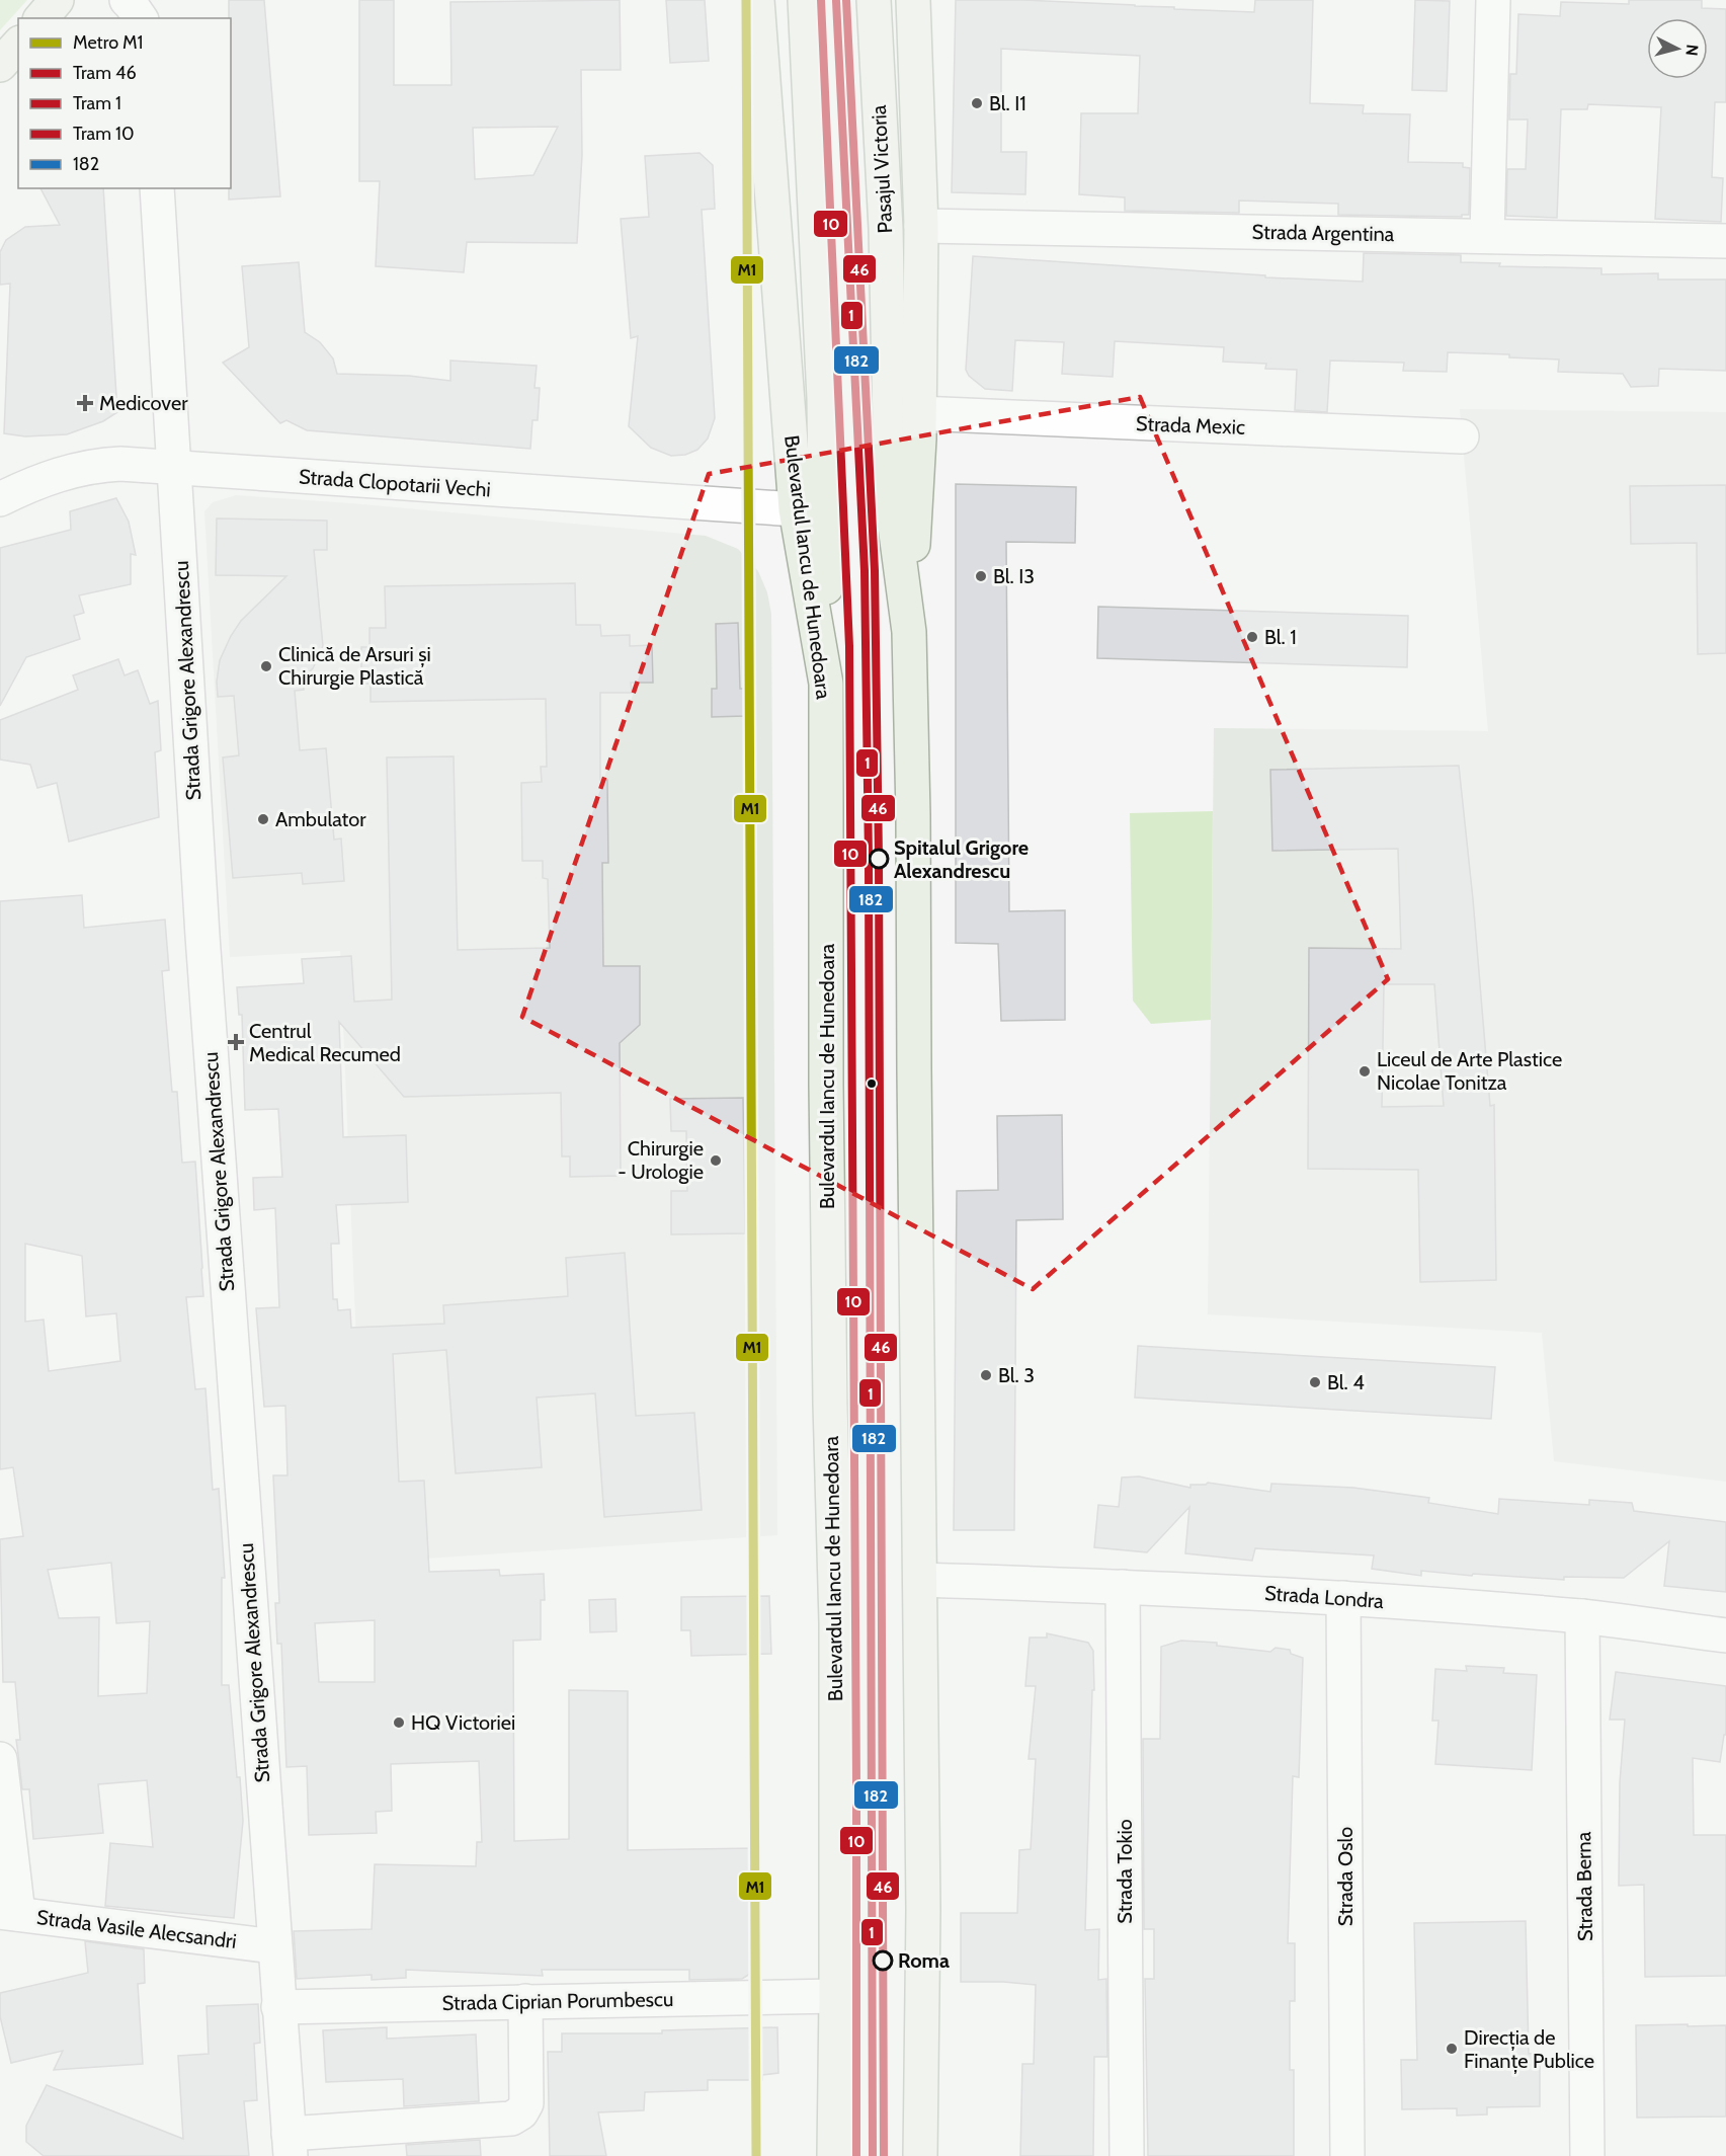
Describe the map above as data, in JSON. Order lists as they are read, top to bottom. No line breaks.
{"streets":{"main road":["Pasajul Victoria","Bulevardul Iancu de Hunedoara"],"street":["Strada Argentina","Strada Mexic","Strada Clopotarii Vechi","Strada Grigore Alexandrescu","Strada Londra","Strada Tokio","Strada Oslo","Strada Berna","Strada Vasile Alecsandri","Strada Ciprian Porumbescu"]},"crossings":[["Pasajul Victoria","Strada Mexic"],["Strada Clopotarii Vechi","Bulevardul Iancu de Hunedoara"],["Strada Clopotarii Vechi","Strada Grigore Alexandrescu"],["Bulevardul Iancu de Hunedoara","Strada Ciprian Porumbescu"],["Strada Grigore Alexandrescu","Strada Vasile Alecsandri"],["Strada Grigore Alexandrescu","Strada Ciprian Porumbescu"],["Strada Londra","Strada Tokio"],["Strada Londra","Strada Oslo"],["Strada Londra","Strada Berna"]],"places":{"other":["Bl. I1","Bl. I3","Bl. 1","Clinică de Arsuri și Chirurgie Plastică","Ambulator","Spitalul Grigore Alexandrescu","Liceul de Arte Plastice Nicolae Tonitza","Chirurgie - Urologie","Bl. 3","Bl. 4","HQ Victoriei","Roma","Direcția de Finanțe Publice"],"health":["Medicover","Centrul Medical Recumed"]},"lines":["metro line M1","tram line 46","tram line 10","transit line 182","tram line 1"],"legend":["Metro M1","Tram 46","Tram 1","Tram 10","182"],"north":"right"}
